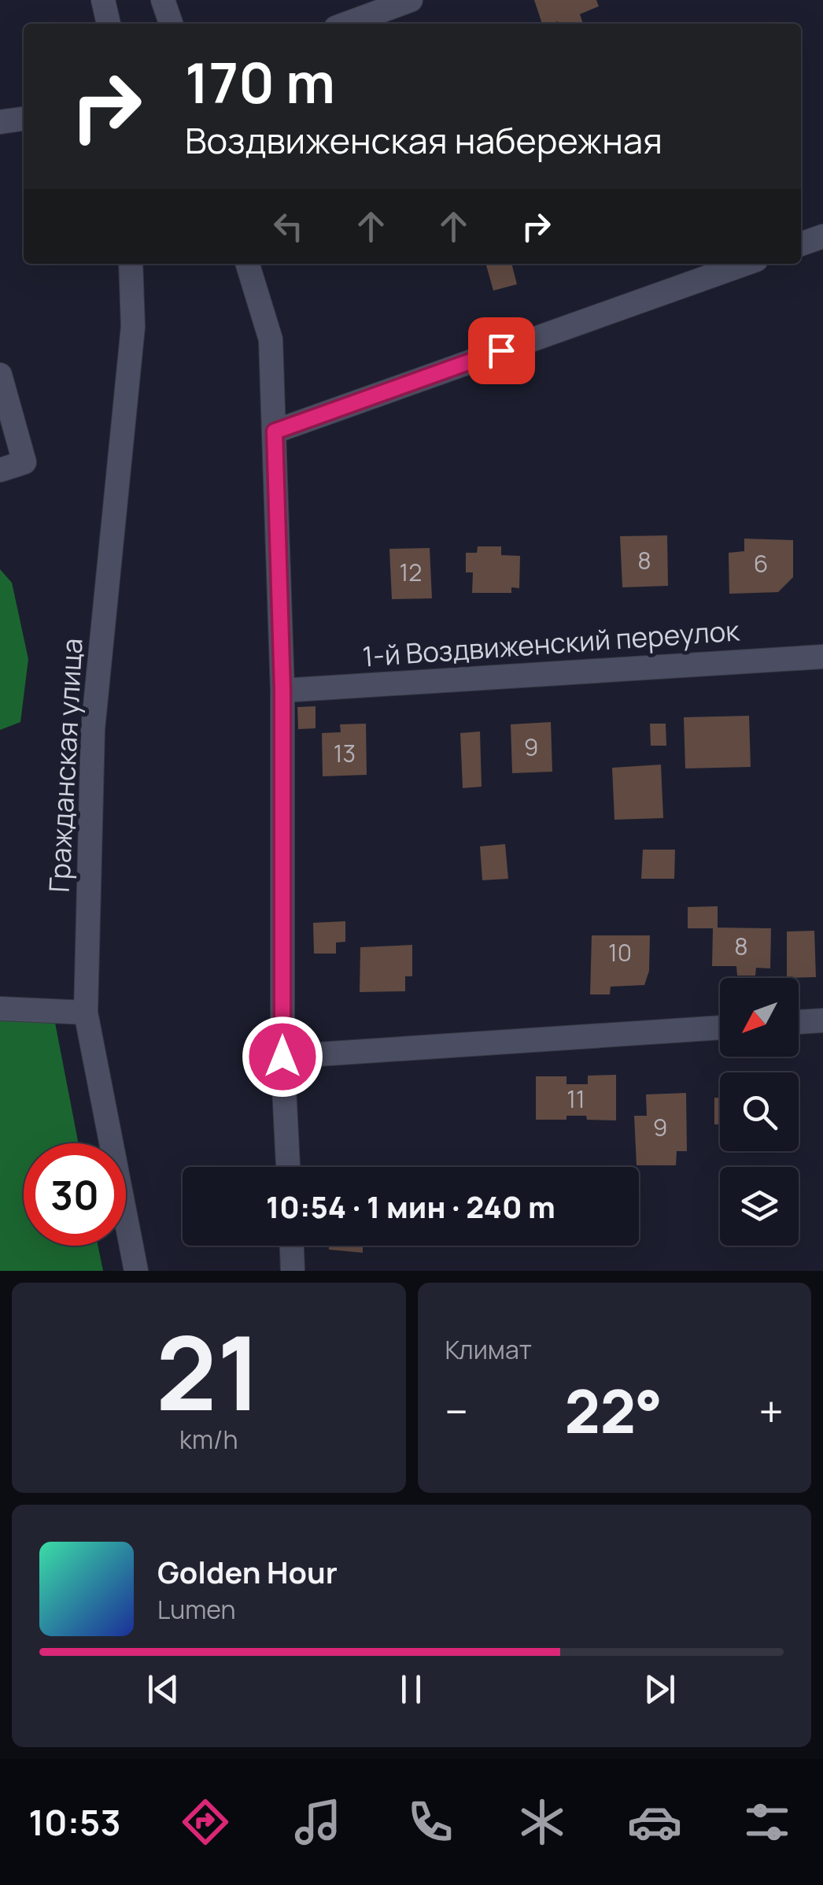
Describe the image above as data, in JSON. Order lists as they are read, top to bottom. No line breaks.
{"streets":{"street":["1-й Воздвиженский переулок","Гражданская улица"]},"house_numbers":["8","6","12","9","13","8","10","11","9"],"north":"bottom left","page":{"turn":["170 m","Воздвиженская набережная"],"limit":"30","trip":"10:54 · 1 мин · 240 m","tile":[["21","km/h"],"Климат"],"heat":["−","22°","+"],"song":["Golden Hour","Lumen"],"tabs":"10:53"}}
